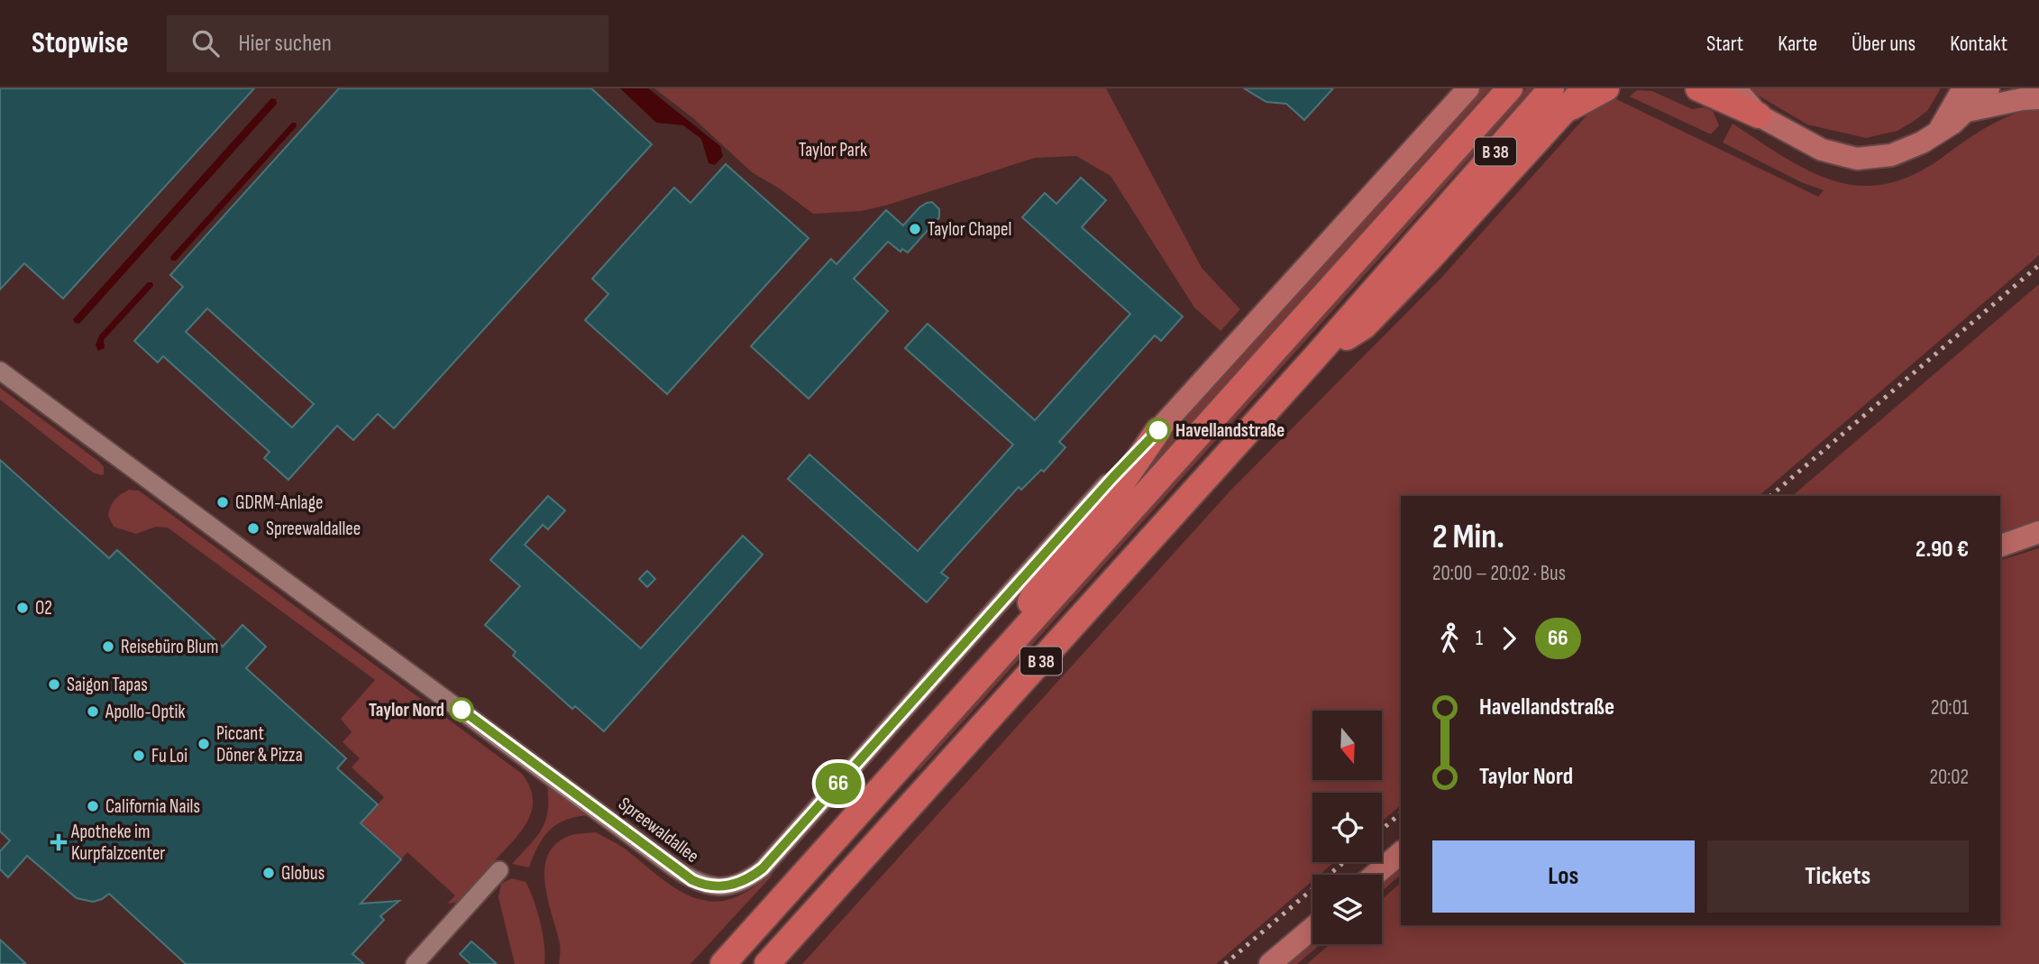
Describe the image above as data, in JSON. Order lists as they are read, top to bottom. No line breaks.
{"streets":{"highway":["B 38"],"street":["Spreewaldallee"]},"parks":["Taylor Park"],"places":{"other":["Taylor Chapel","Havellandstraße","GDRM-Anlage","Spreewaldallee","O2","Reisebüro Blum","Saigon Tapas","Taylor Nord","Apollo-Optik","Piccant Döner & Pizza","Fu Loi","California Nails","Globus"],"health":["Apotheke im Kurpfalzcenter"]},"lines":["bus line 66"],"north":"bottom","page":{"header":"Stopwise","search":"Hier suchen","nav":["Start","Karte","Über uns","Kontakt"],"on_map":"66","heading":["2 Min.","20:00 – 20:02 · Bus","2.90 €"],"legs":["1","66"],"list":[{"name":"Havellandstraße","value":"20:01"},{"name":"Taylor Nord","value":"20:02"}],"buttons":["Los","Tickets"]}}
